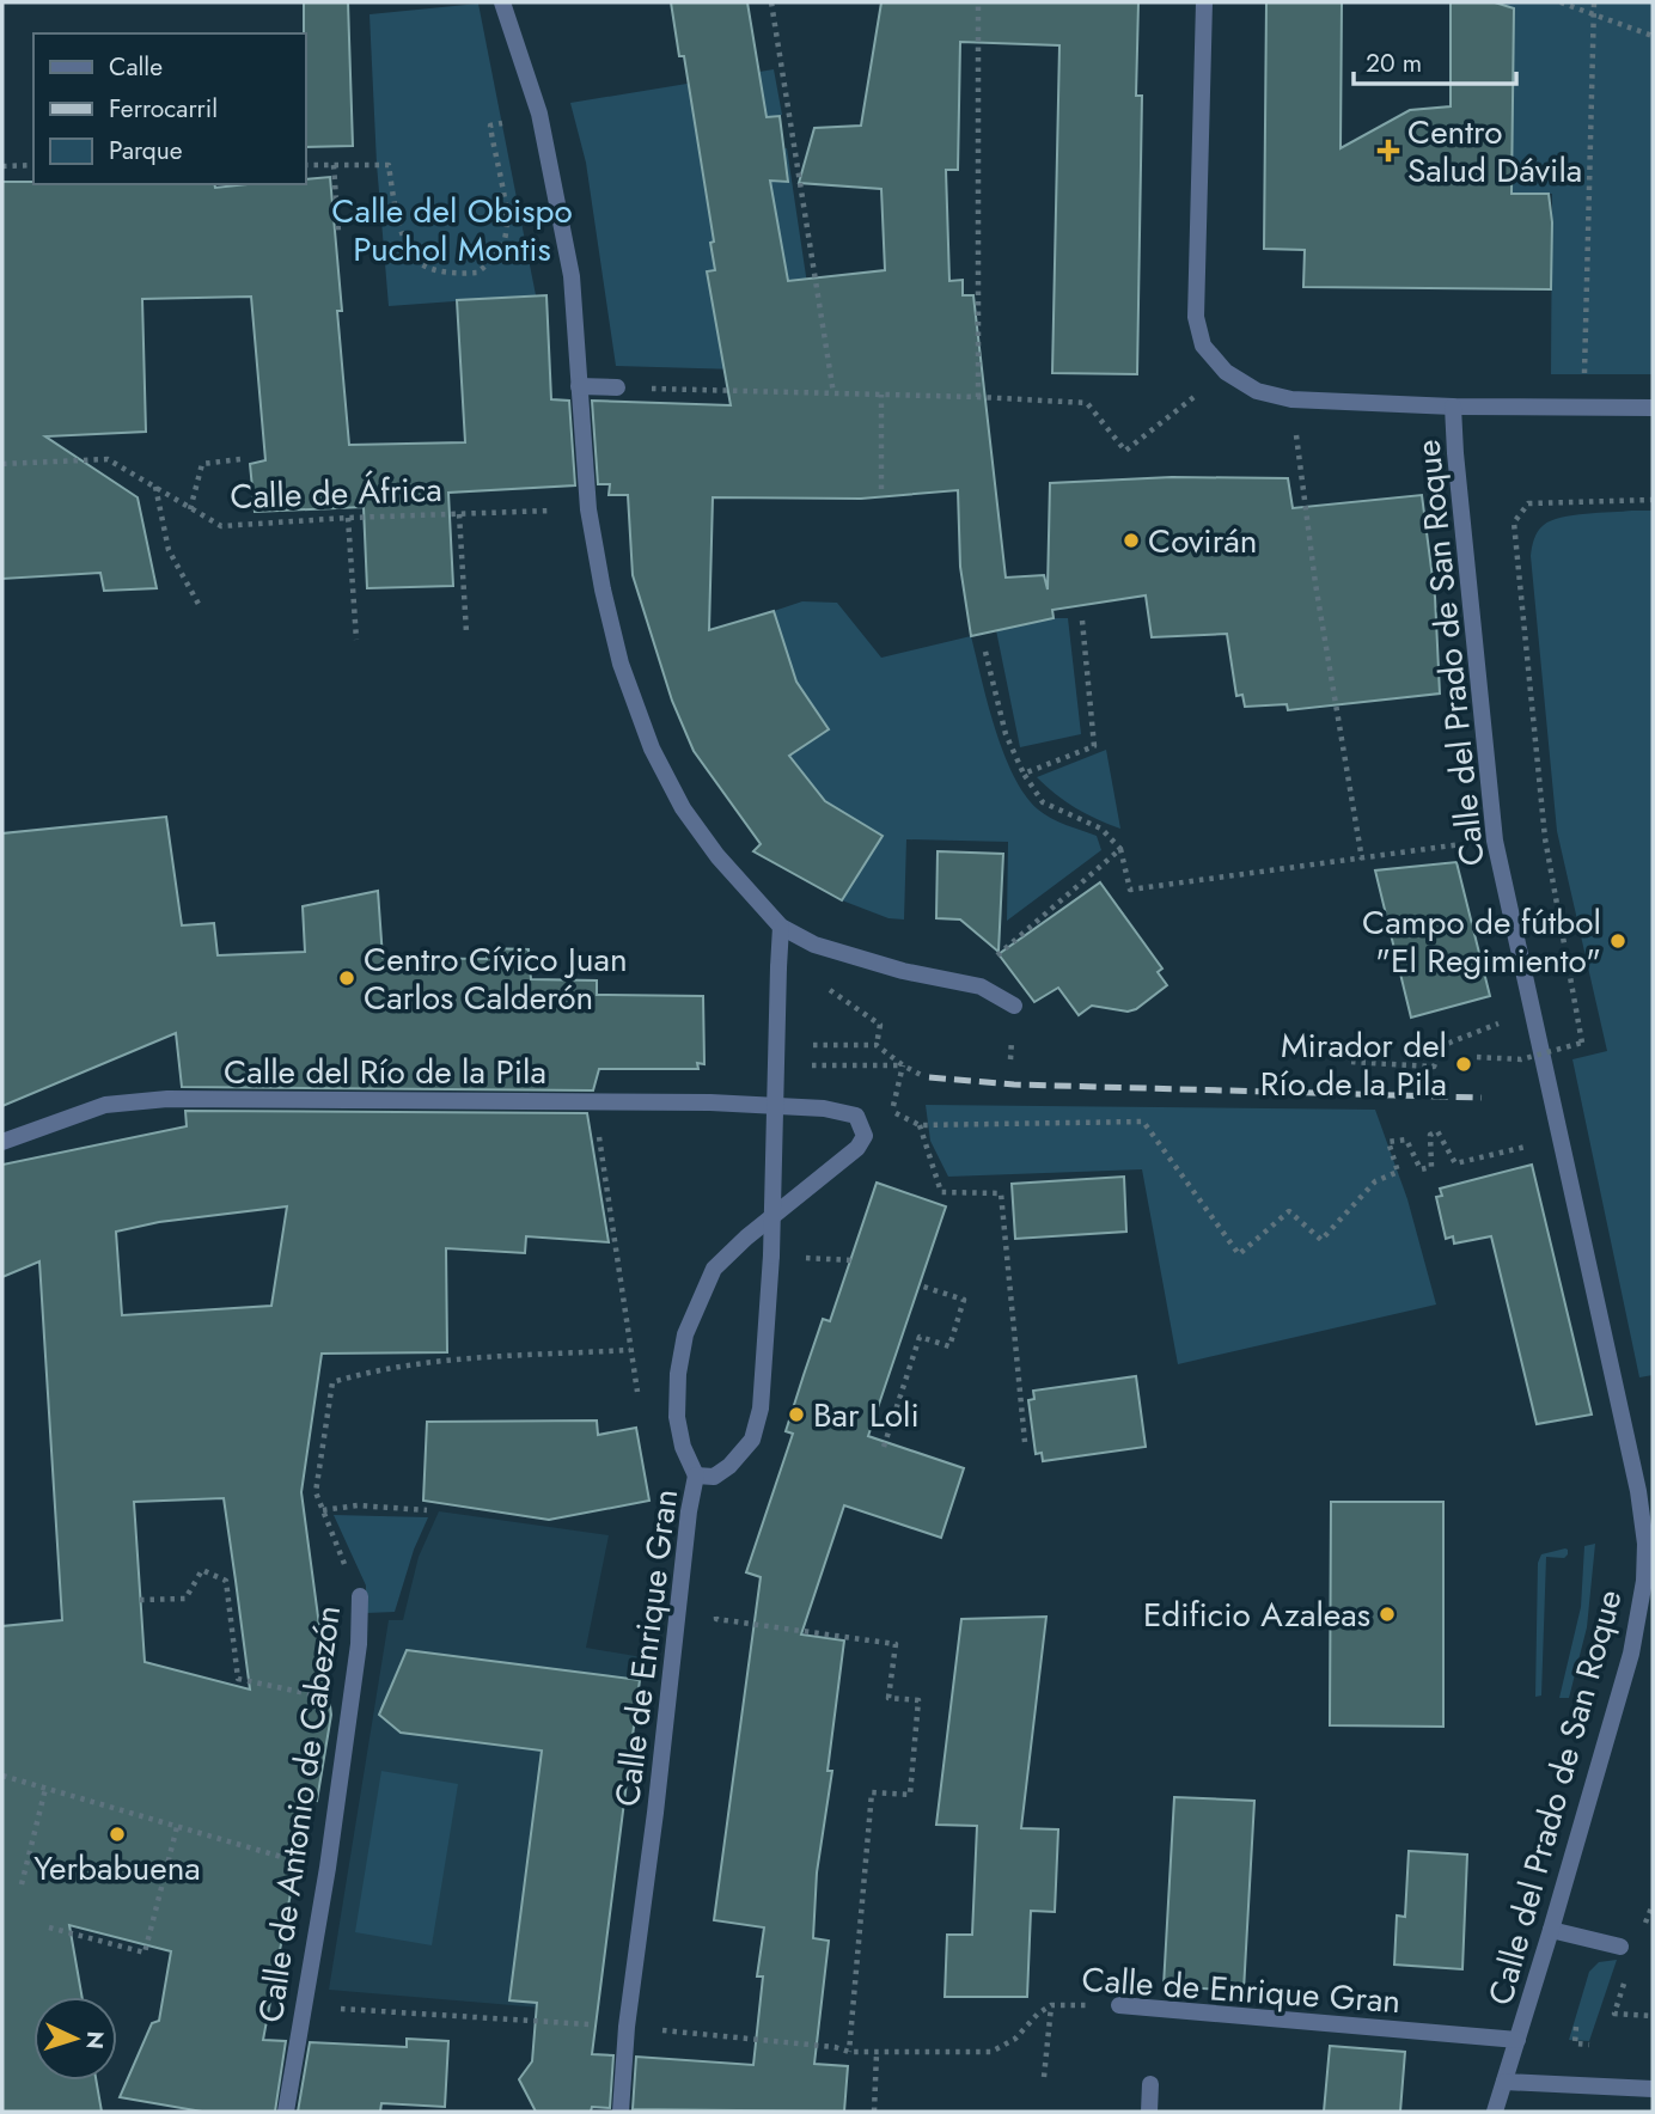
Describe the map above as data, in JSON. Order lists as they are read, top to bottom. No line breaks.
{"streets":{"street":["Calle del Prado de San Roque","Calle del Río de la Pila","Calle de Enrique Gran","Calle de Antonio de Cabezón"],"path":["Calle de África"]},"crossings":[["Calle del Prado de San Roque","Calle de Enrique Gran"],["Calle del Río de la Pila","Calle de Enrique Gran"]],"parks":["Calle del Obispo Puchol Montis"],"places":{"health":["Centro Salud Dávila"],"other":["Covirán","Campo de fútbol \"El Regimiento\"","Centro Cívico Juan Carlos Calderón","Mirador del Río de la Pila","Bar Loli","Edificio Azaleas","Yerbabuena"]},"legend":["Calle","Ferrocarril","Parque"],"scale_bar":"20 m","north":"right"}
